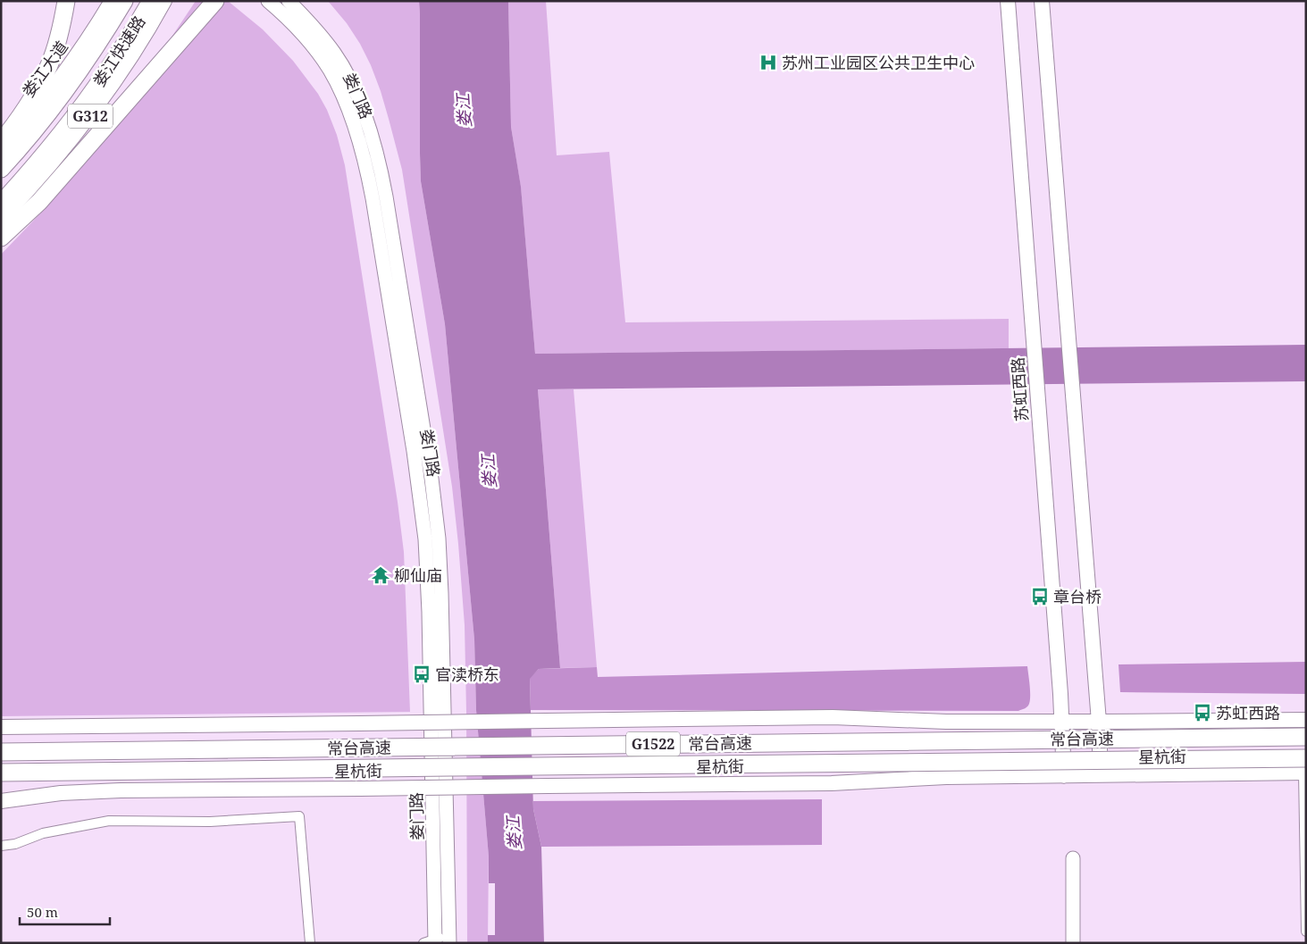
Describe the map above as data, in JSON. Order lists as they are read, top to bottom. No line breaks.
{"streets":{"highway":["娄江快速路","常台高速","G1522"],"main road":["娄江大道","娄门路","G312","苏虹西路","星杭街"]},"crossings":[["苏虹西路","星杭街"],["常台高速","星杭街"]],"water":["娄江"],"places":{"hospital":["苏州工业园区公共卫生中心"],"temple":["柳仙庙"],"bus stop":["章台桥","官渎桥东","苏虹西路"]},"scale_bar":"50 m"}
